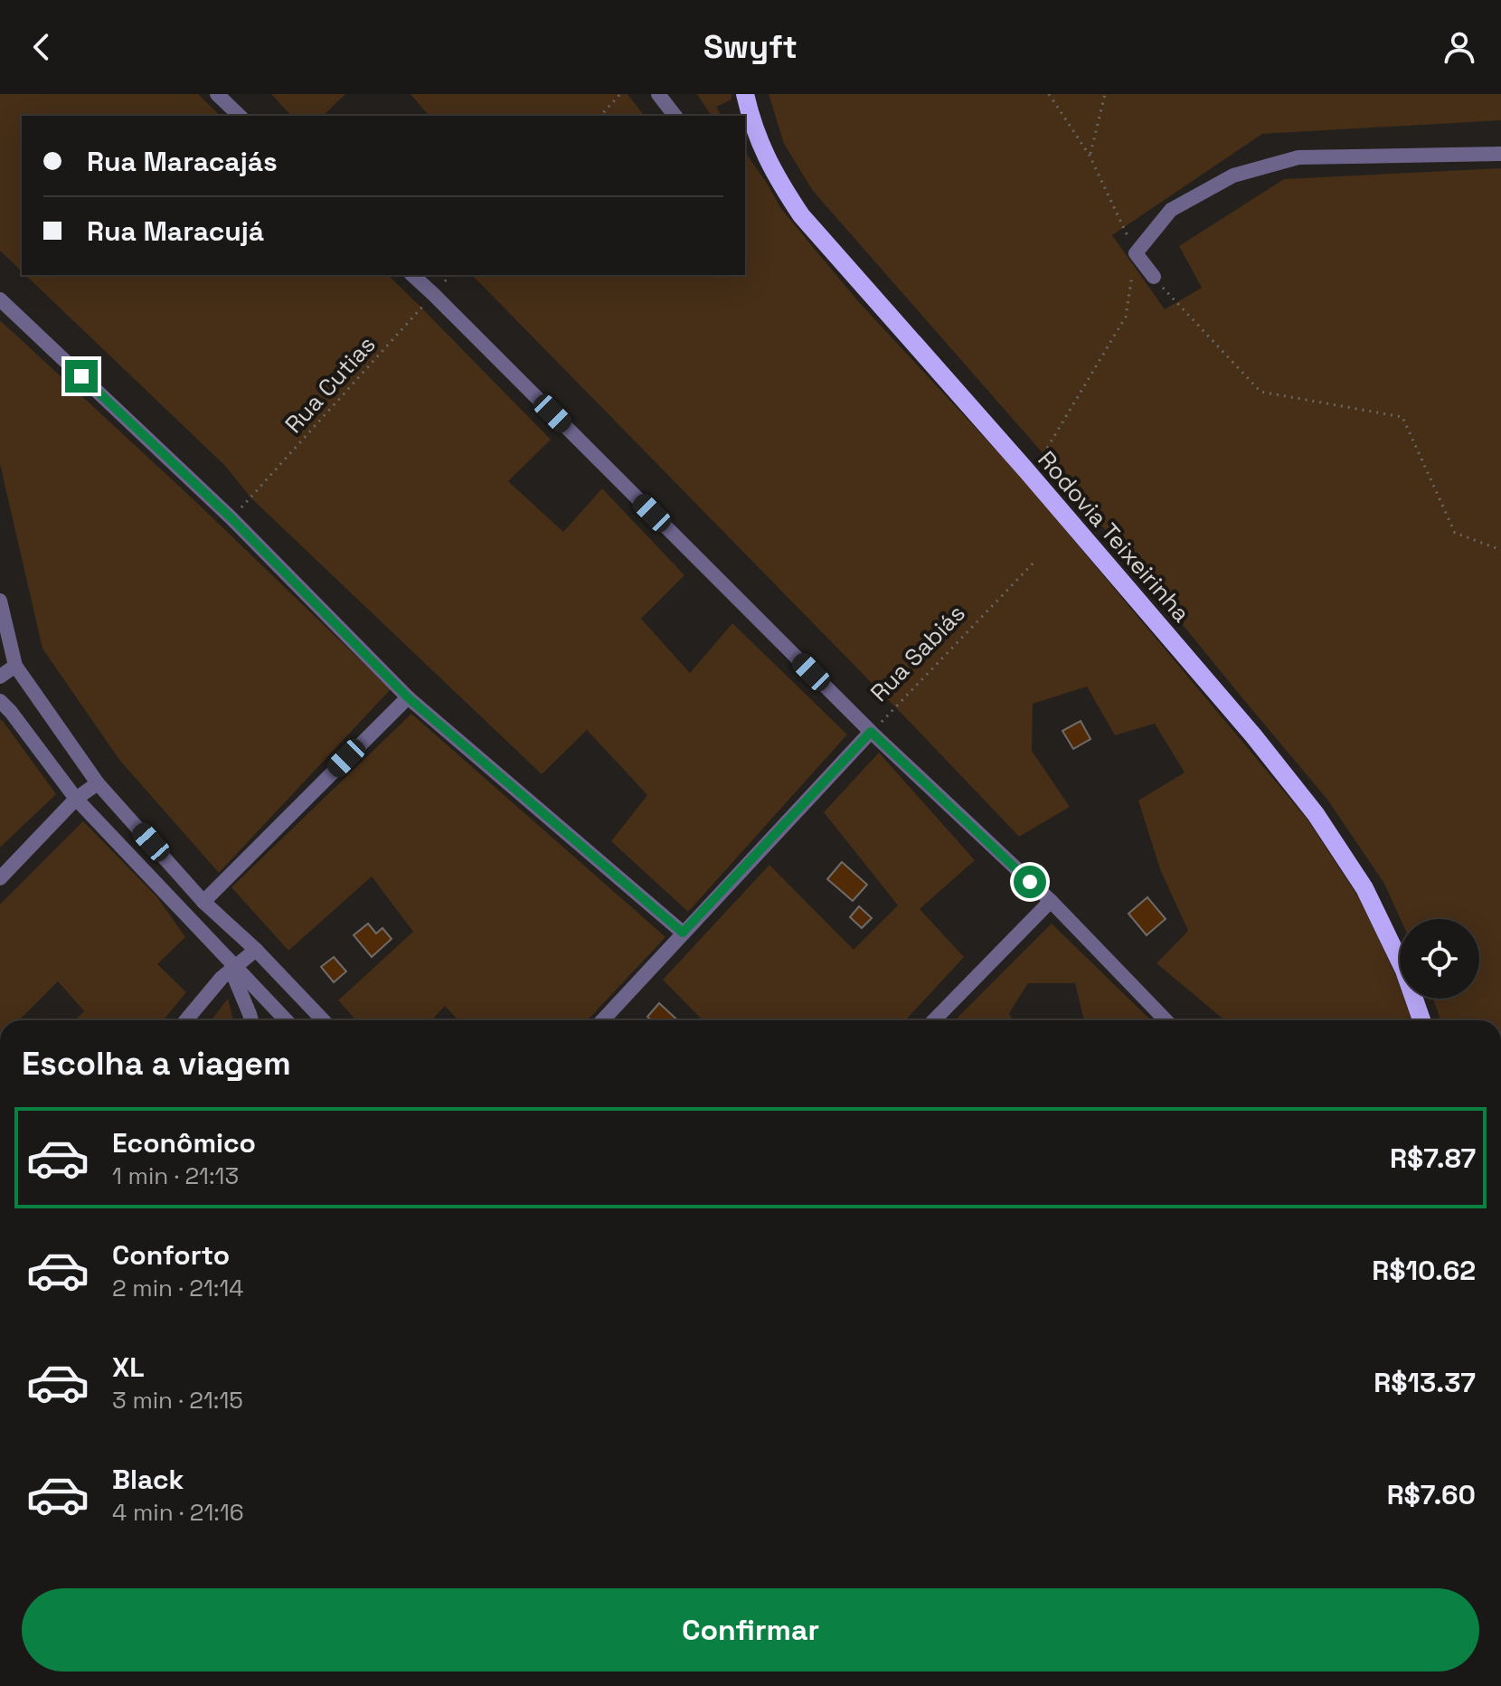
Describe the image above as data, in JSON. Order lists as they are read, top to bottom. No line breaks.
{"streets":{"main road":["Rodovia Teixeirinha"],"street":["Rua Sabiás"],"path":["Rua Cutias"]},"page":{"header":"Swyft","banner":["Rua Maracajás","Rua Maracujá"],"heading":"Escolha a viagem","list":[{"name":"Econômico","note":"1 min · 21:13","value":"R$7.87"},{"name":"Conforto","note":"2 min · 21:14","value":"R$10.62"},{"name":"XL","note":"3 min · 21:15","value":"R$13.37"},{"name":"Black","note":"4 min · 21:16","value":"R$7.60"}],"buttons":"Confirmar"}}
